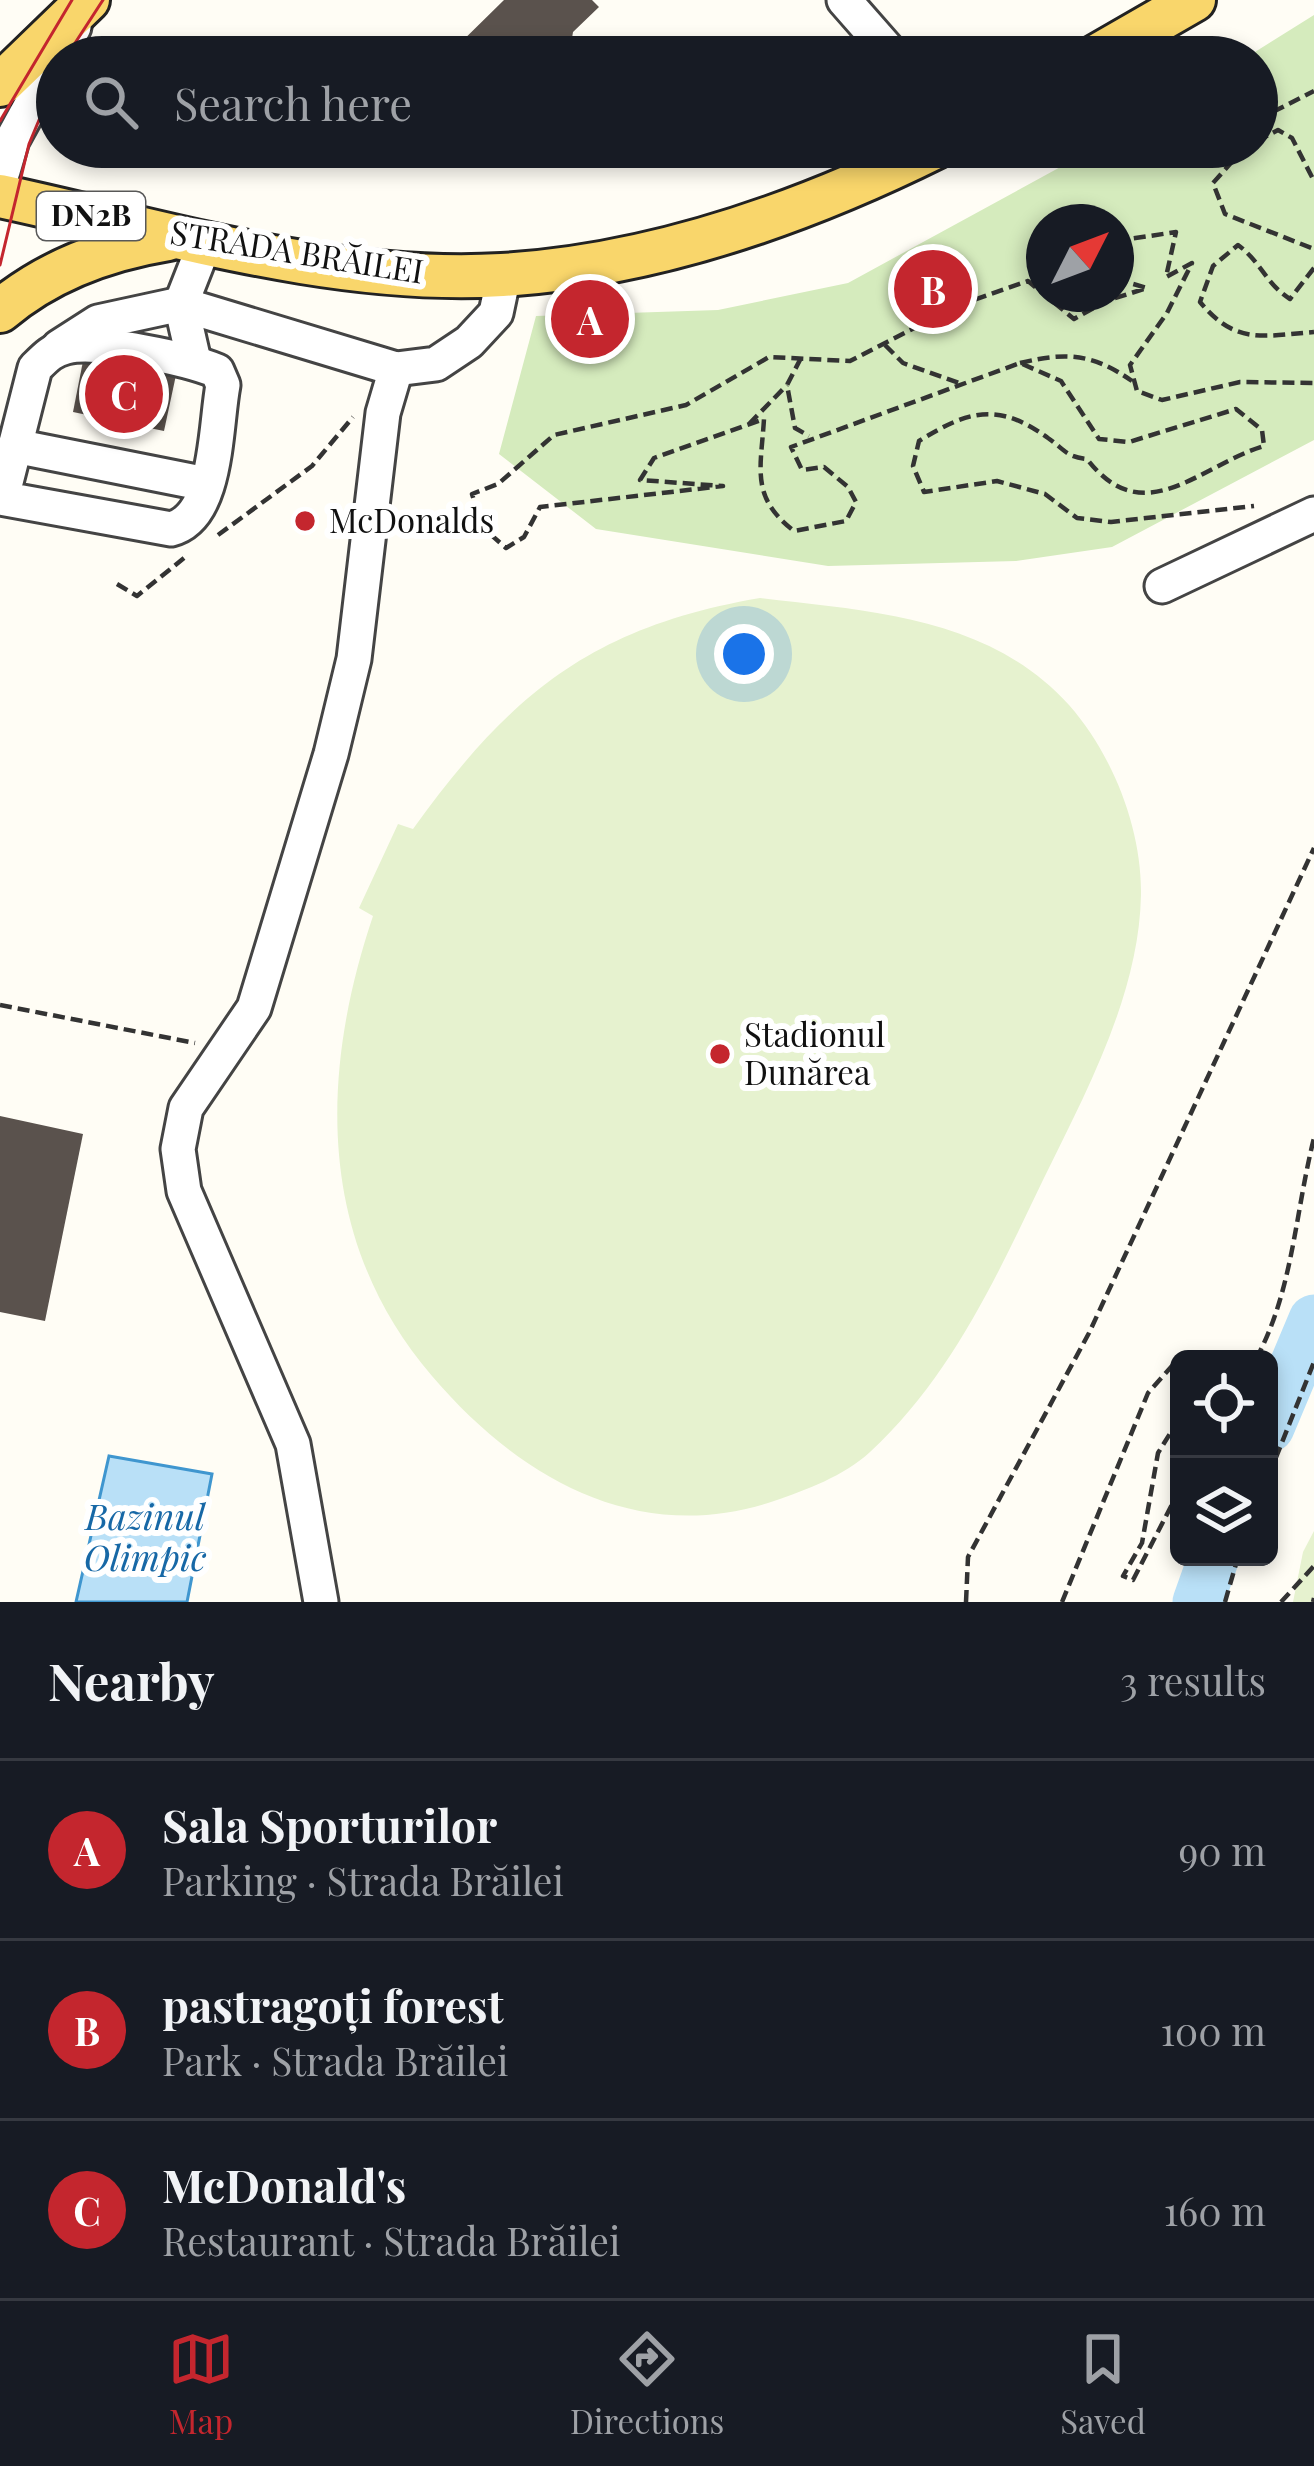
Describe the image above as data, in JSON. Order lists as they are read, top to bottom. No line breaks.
{"streets":{"main road":["DN2B","STRADA BRĂILEI"]},"water":["Bazinul Olimpic"],"places":["McDonalds","Stadionul Dunărea"],"north":"top right","page":{"search":"Search here","pins":["B","A","C"],"heading":["Nearby","3 results"],"list":[{"mark":"A","name":"Sala Sporturilor","note":"Parking · Strada Brăilei","value":"90 m"},{"mark":"B","name":"pastragoți forest","note":"Park · Strada Brăilei","value":"100 m"},{"mark":"C","name":"McDonald's","note":"Restaurant · Strada Brăilei","value":"160 m"}],"nav":["Map","Directions","Saved"]}}
